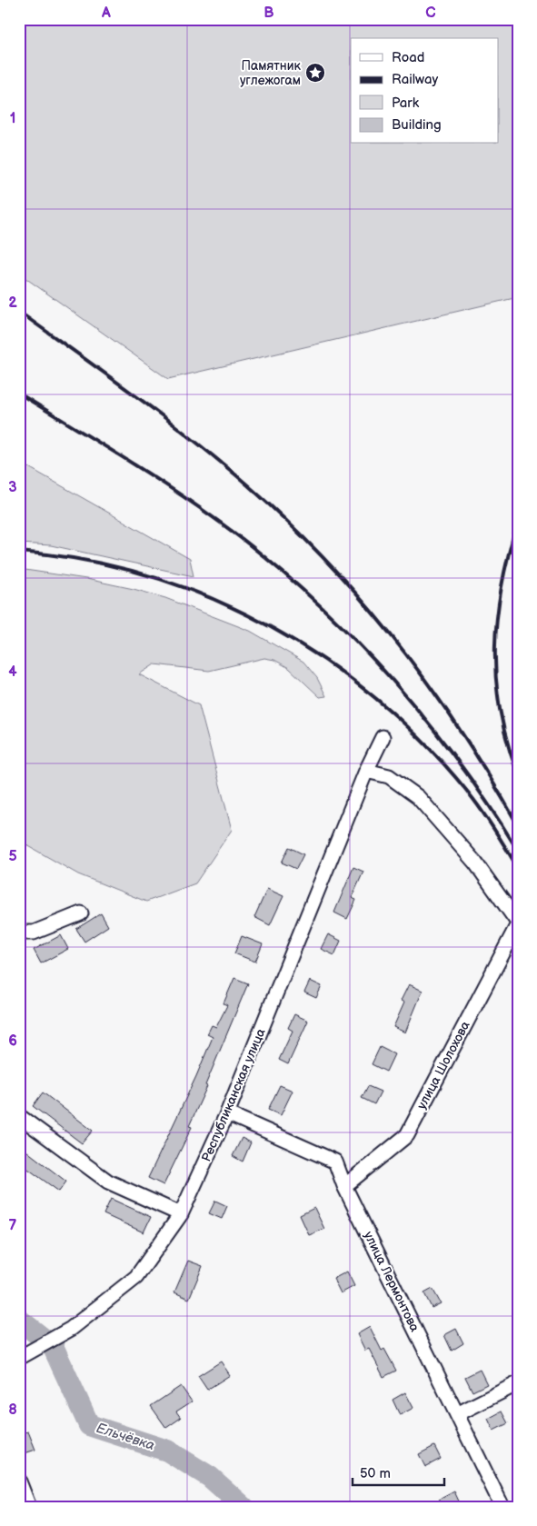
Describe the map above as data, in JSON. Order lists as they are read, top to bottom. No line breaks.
{"streets":{"street":["улица Шолохова","Республиканская улица","улица Лермонтова"]},"crossings":[["улица Шолохова","улица Лермонтова"],["Республиканская улица","улица Лермонтова"]],"water":["Ельчёвка"],"places":{"place":["Памятник углежогам"]},"legend":["Road","Railway","Park","Building"],"scale_bar":"50 m","grid":{"columns":["A","B","C"],"rows":["1","2","3","4","5","6","7","8"]}}
